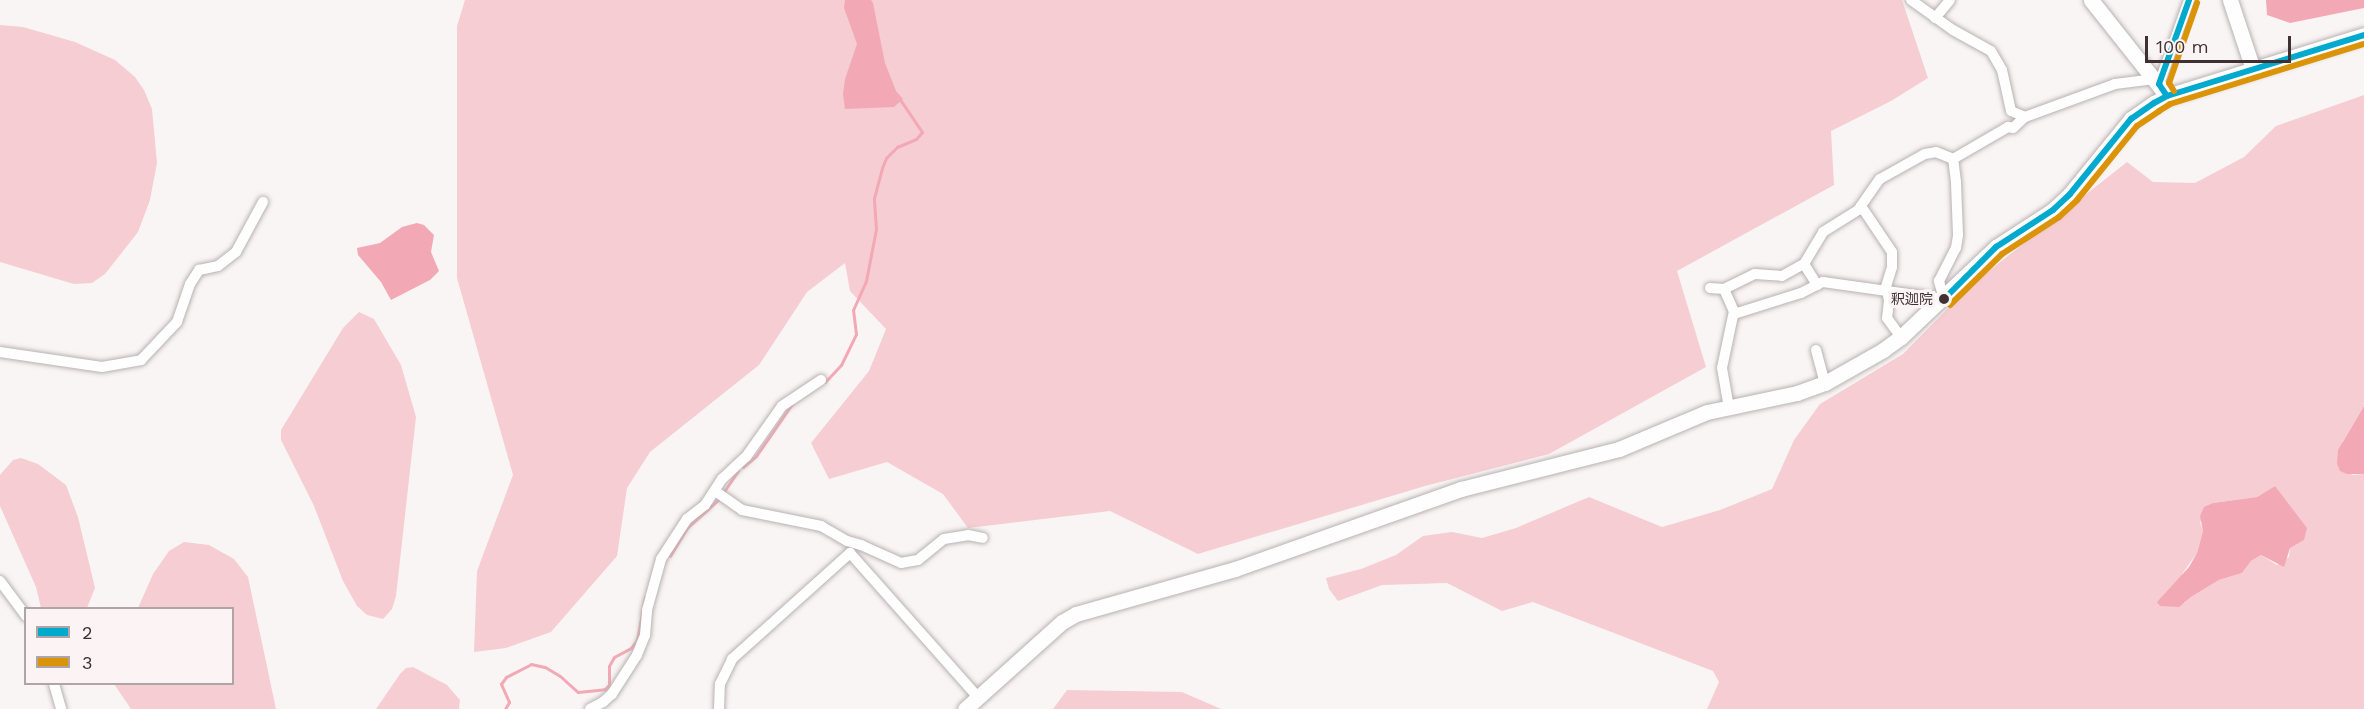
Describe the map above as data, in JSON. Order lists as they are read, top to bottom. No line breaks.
{"places":["釈迦院"],"lines":["transit line 2","transit line 3"],"legend":["2","3"],"scale_bar":"100 m"}
